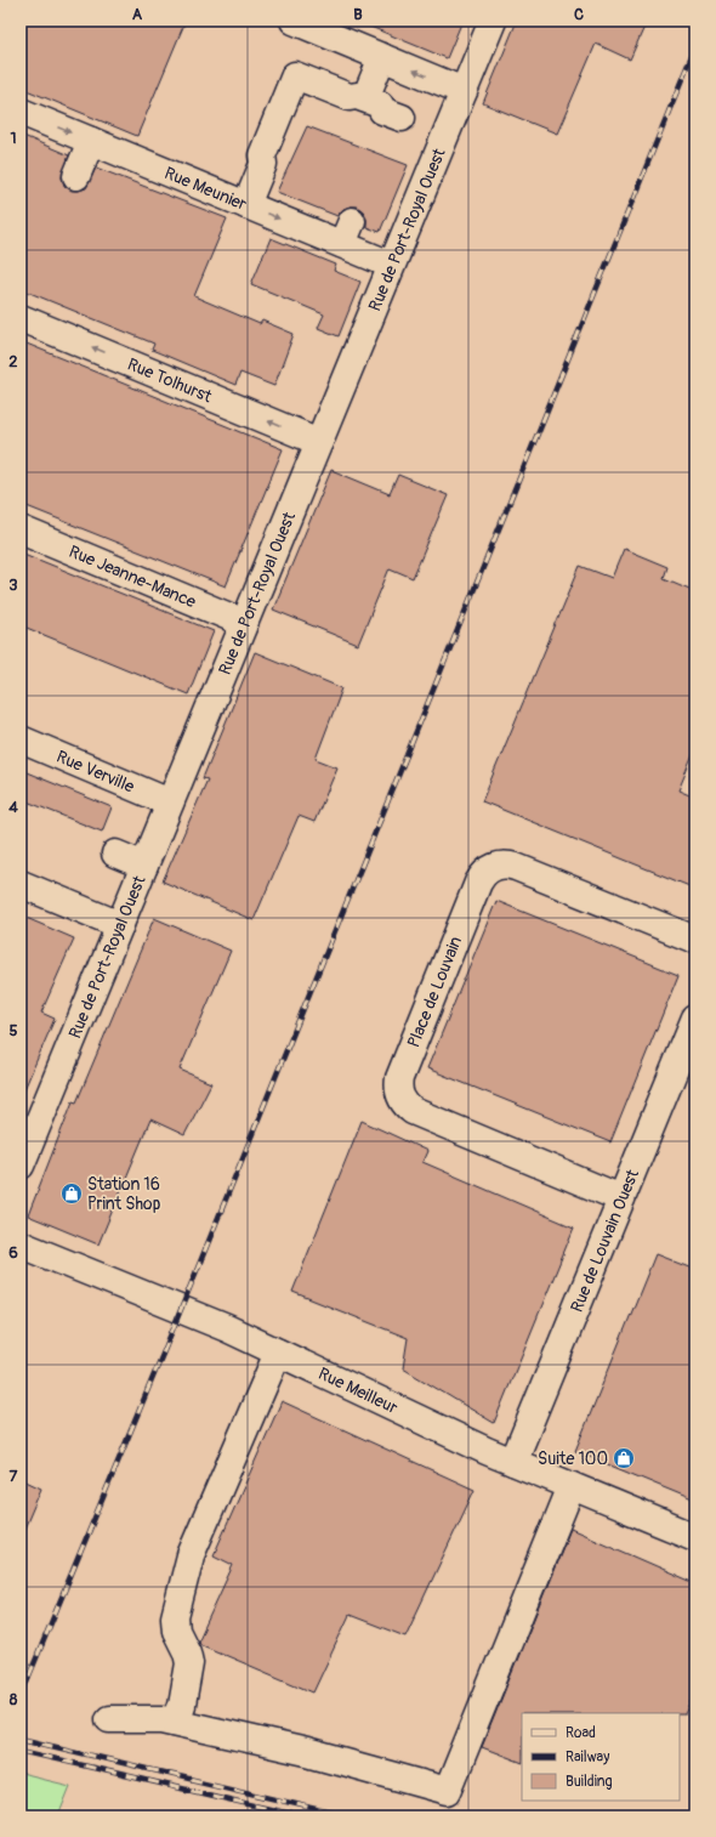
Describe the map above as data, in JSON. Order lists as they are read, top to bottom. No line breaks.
{"streets":{"street":["Rue Meunier","Rue de Port-Royal Ouest","Rue Tolhurst","Rue Jeanne-Mance","Rue Verville","Place de Louvain","Rue de Louvain Ouest","Rue Meilleur"]},"crossings":[["Rue Meunier","Rue de Port-Royal Ouest"],["Rue de Port-Royal Ouest","Rue Tolhurst"],["Rue de Port-Royal Ouest","Rue Jeanne-Mance"],["Rue de Port-Royal Ouest","Rue Verville"],["Place de Louvain","Rue de Louvain Ouest"],["Rue de Louvain Ouest","Rue Meilleur"]],"one_way":["Rue Tolhurst"],"places":{"shop":["Station 16 Print Shop","Suite 100"]},"legend":["Road","Railway","Building"],"grid":{"columns":["A","B","C"],"rows":["1","2","3","4","5","6","7","8"]}}
